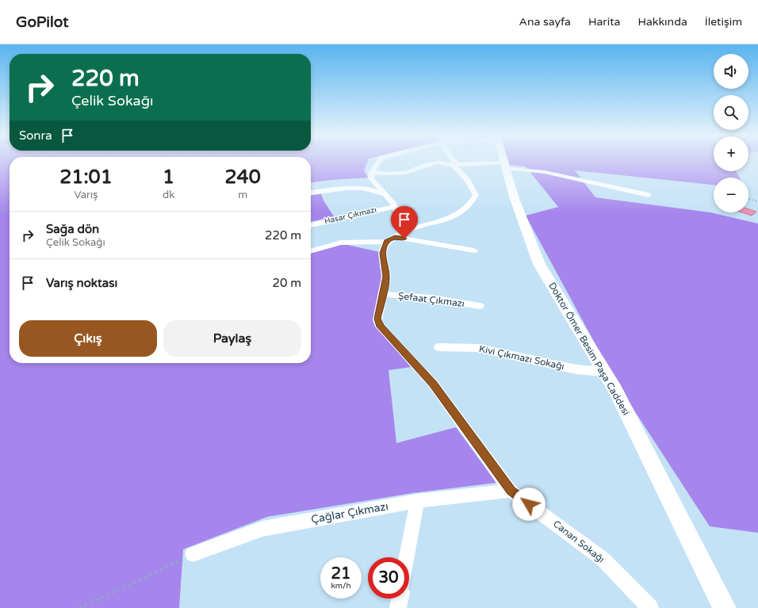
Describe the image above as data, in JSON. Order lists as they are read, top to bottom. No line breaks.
{"streets":{"street":["Hasar Çıkmazı","Şefaat Çıkmazı","Doktor Ömer Besim Paşa Caddesi","Kivi Çıkmazı Sokağı","Çağlar Çıkmazı","Canan Sokağı"]},"crossings":[["Şefaat Çıkmazı","Canan Sokağı"],["Doktor Ömer Besim Paşa Caddesi","Kivi Çıkmazı Sokağı"],["Çağlar Çıkmazı","Canan Sokağı"]],"page":{"header":"GoPilot","nav":["Ana sayfa","Harita","Hakkında","İletişim"],"map_buttons":["+","−"],"turn":["220 m","Çelik Sokağı"],"then":"Sonra","eta":["21:01","Varış","1","dk","240","m"],"list":[{"name":"Sağa dön","note":"Çelik Sokağı","value":"220 m"},{"name":"Varış noktası","value":"20 m"}],"buttons":["Çıkış","Paylaş"],"speed":"21 km/h","limit":"30"}}
